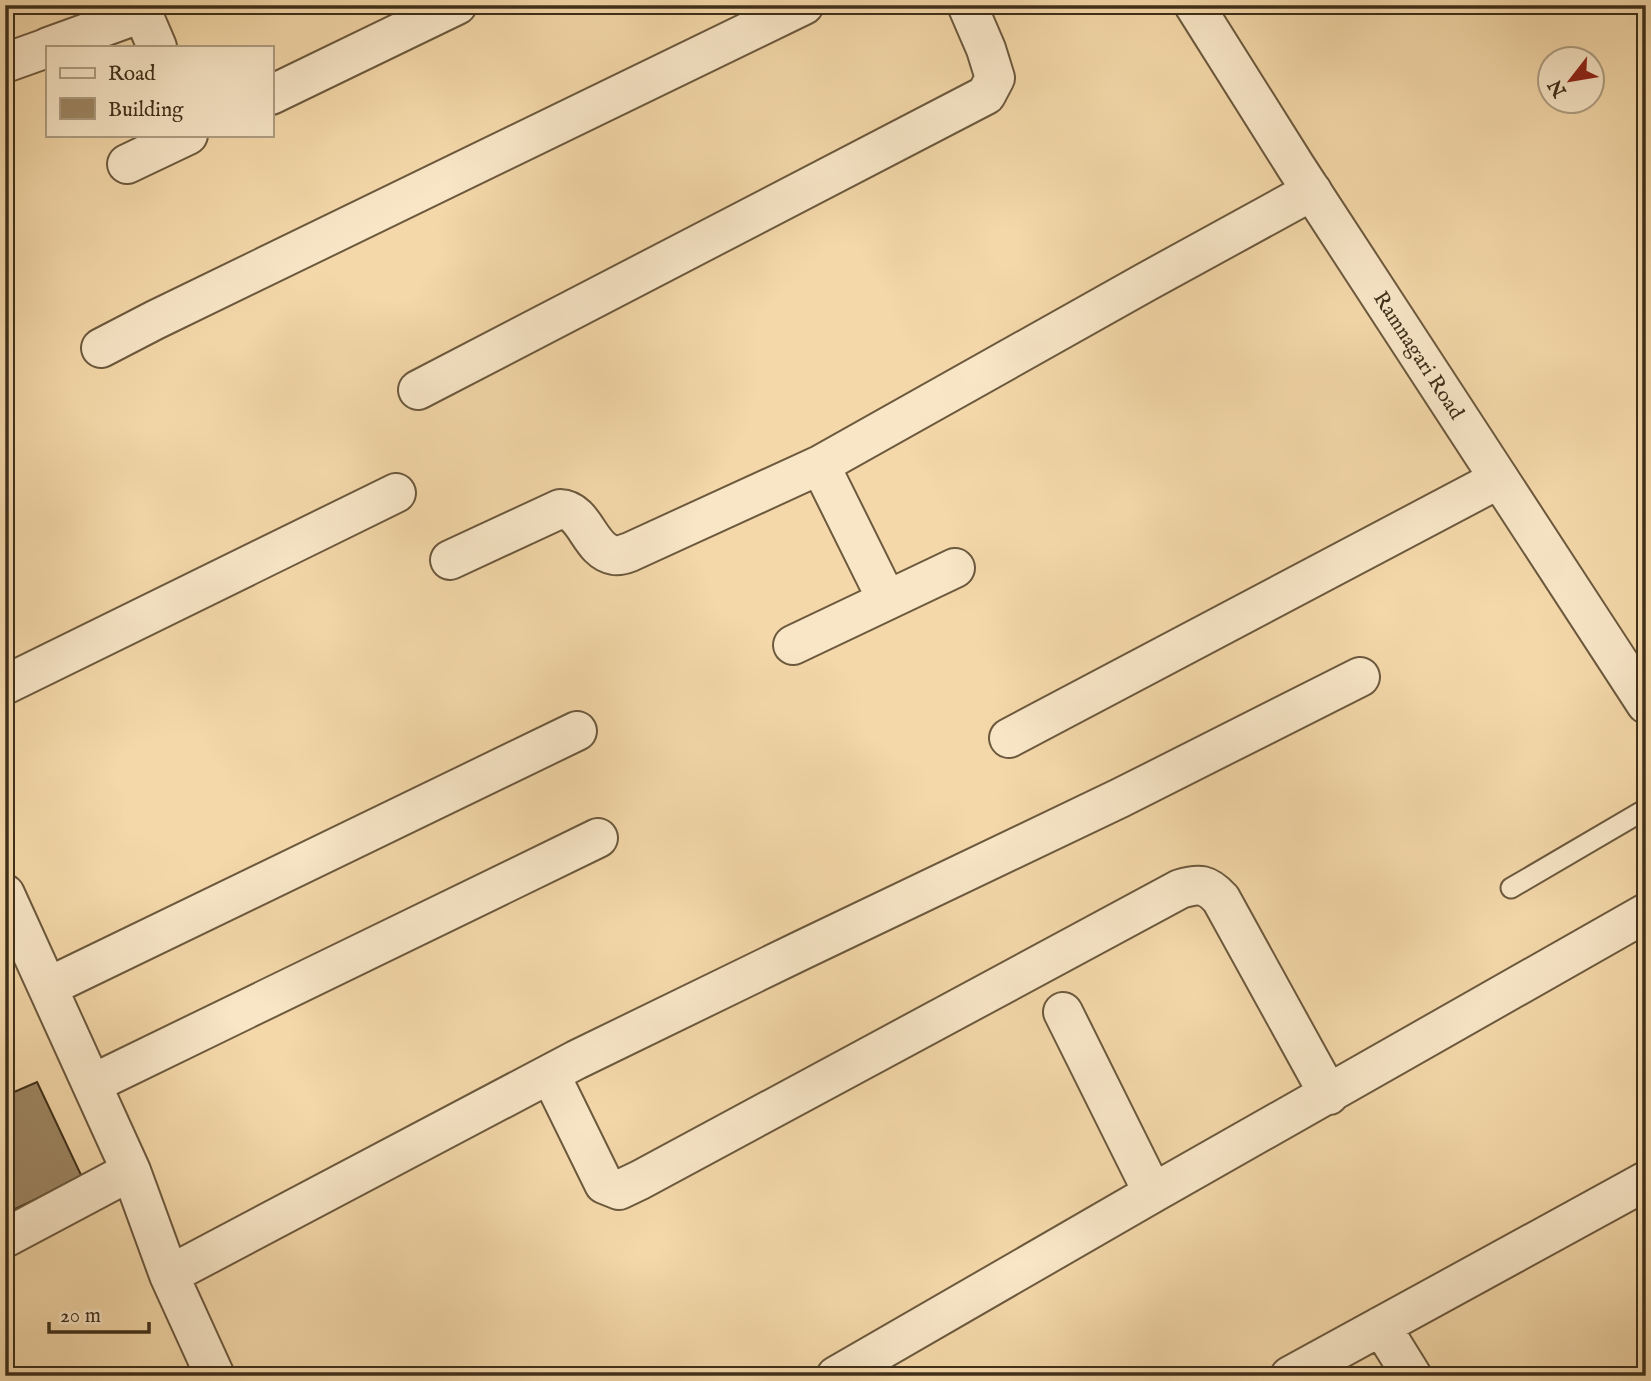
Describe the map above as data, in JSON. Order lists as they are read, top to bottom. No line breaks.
{"streets":{"street":["Ramnagari Road"]},"legend":["Road","Building"],"scale_bar":"20 m","north":"bottom left"}
